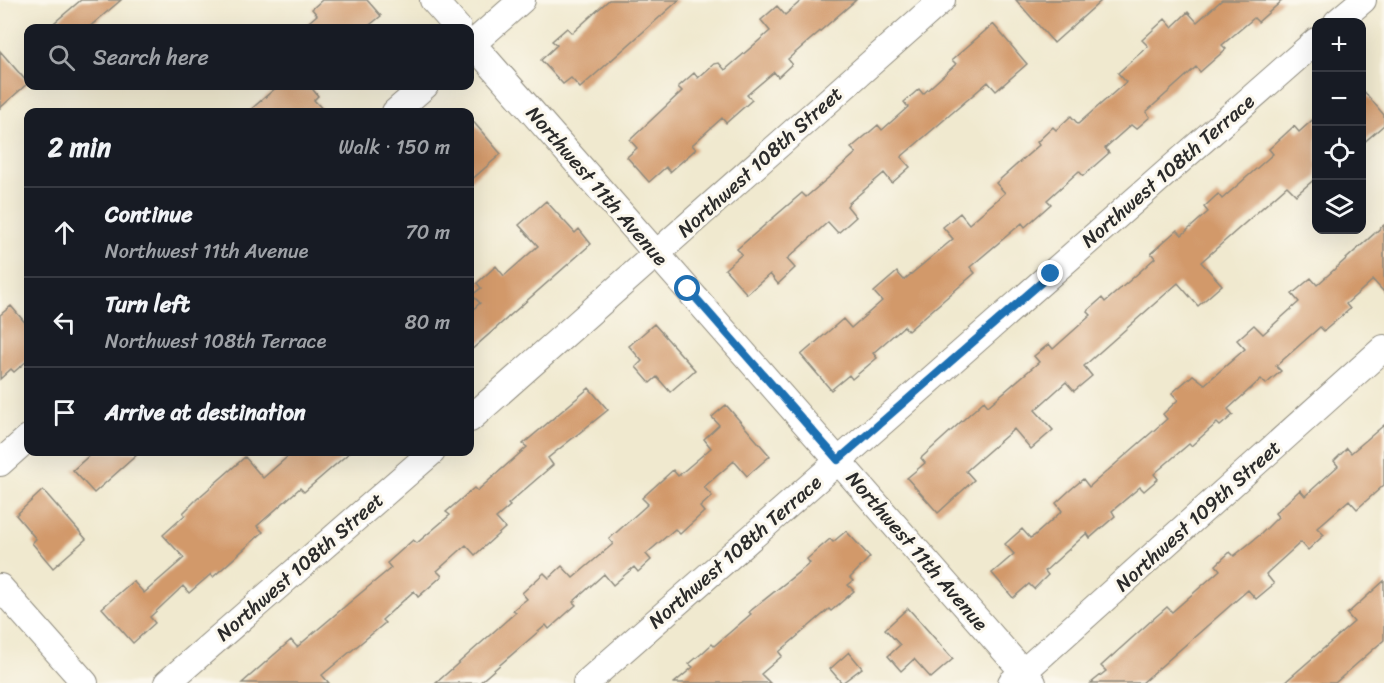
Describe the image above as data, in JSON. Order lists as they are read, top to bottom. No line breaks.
{"streets":{"street":["Northwest 108th Street","Northwest 108th Terrace","Northwest 11th Avenue","Northwest 109th Street"]},"crossings":[["Northwest 108th Street","Northwest 11th Avenue"],["Northwest 108th Terrace","Northwest 11th Avenue"],["Northwest 11th Avenue","Northwest 109th Street"]],"page":{"map_buttons":["+","−"],"search":"Search here","heading":["2 min","Walk · 150 m"],"list":[["Continue","Northwest 11th Avenue","70 m"],["Turn left","Northwest 108th Terrace","80 m"],"Arrive at destination"]}}
